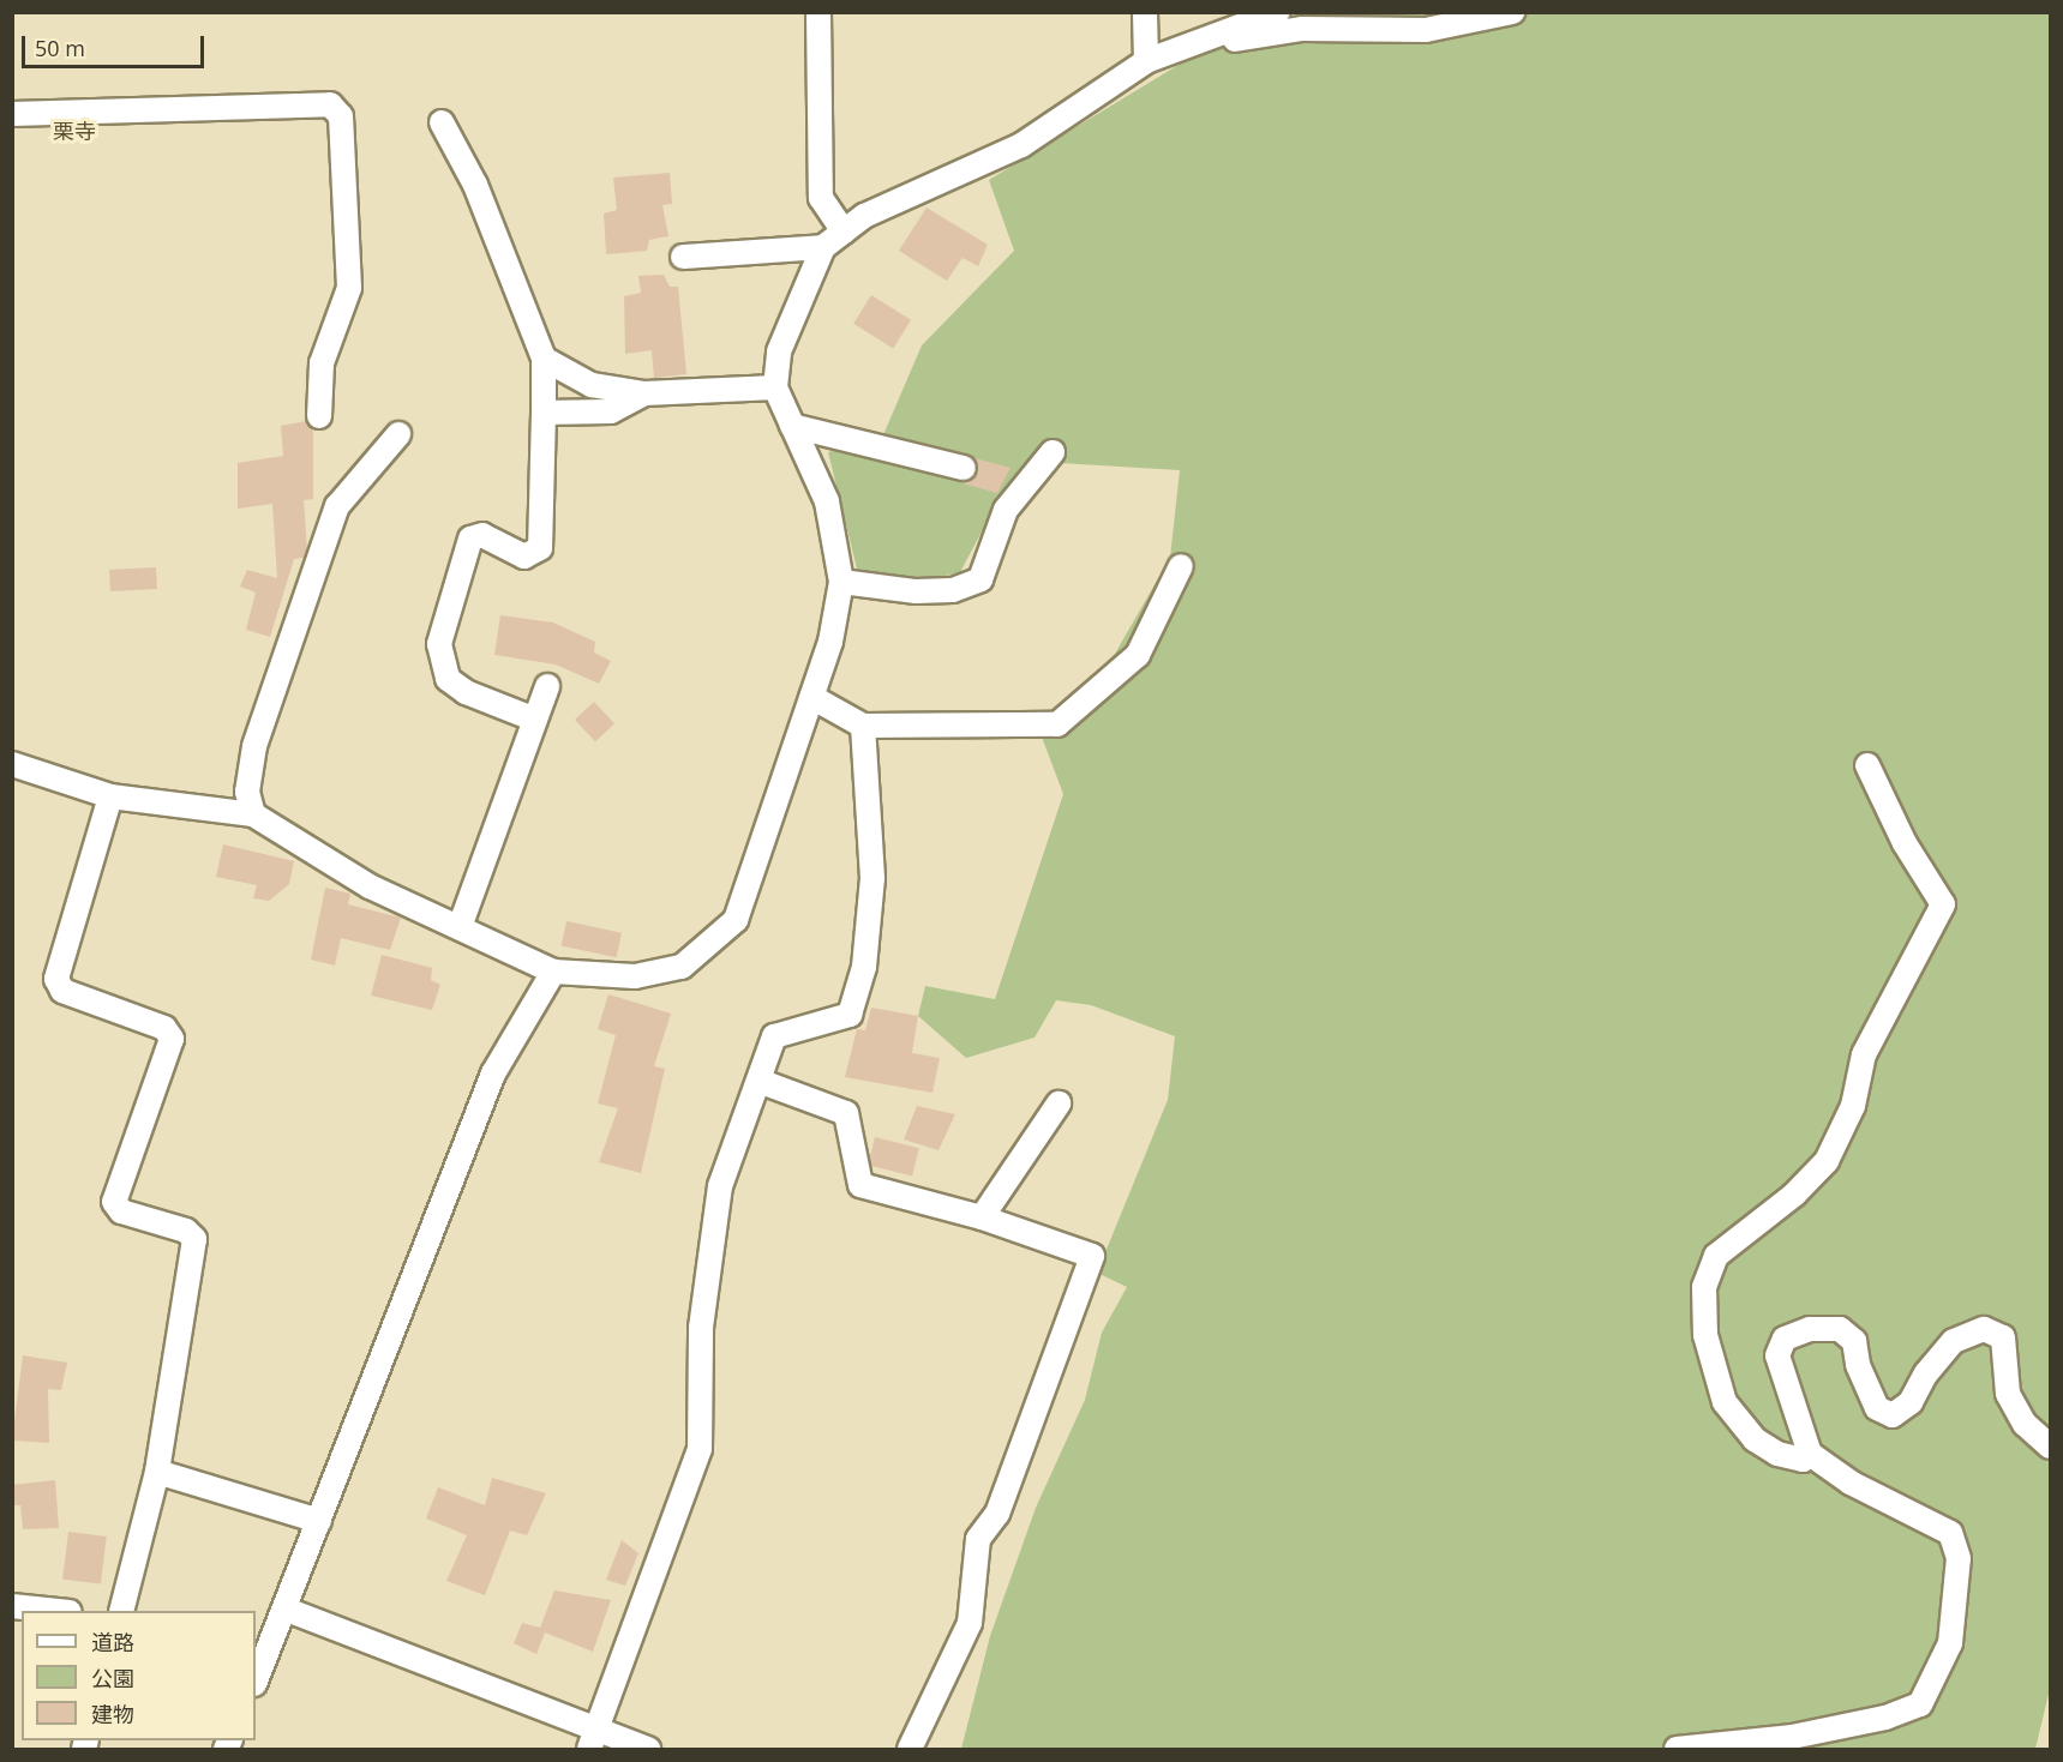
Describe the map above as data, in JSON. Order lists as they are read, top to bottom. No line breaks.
{"districts":["栗寺"],"legend":["道路","公園","建物"],"scale_bar":"50 m"}
